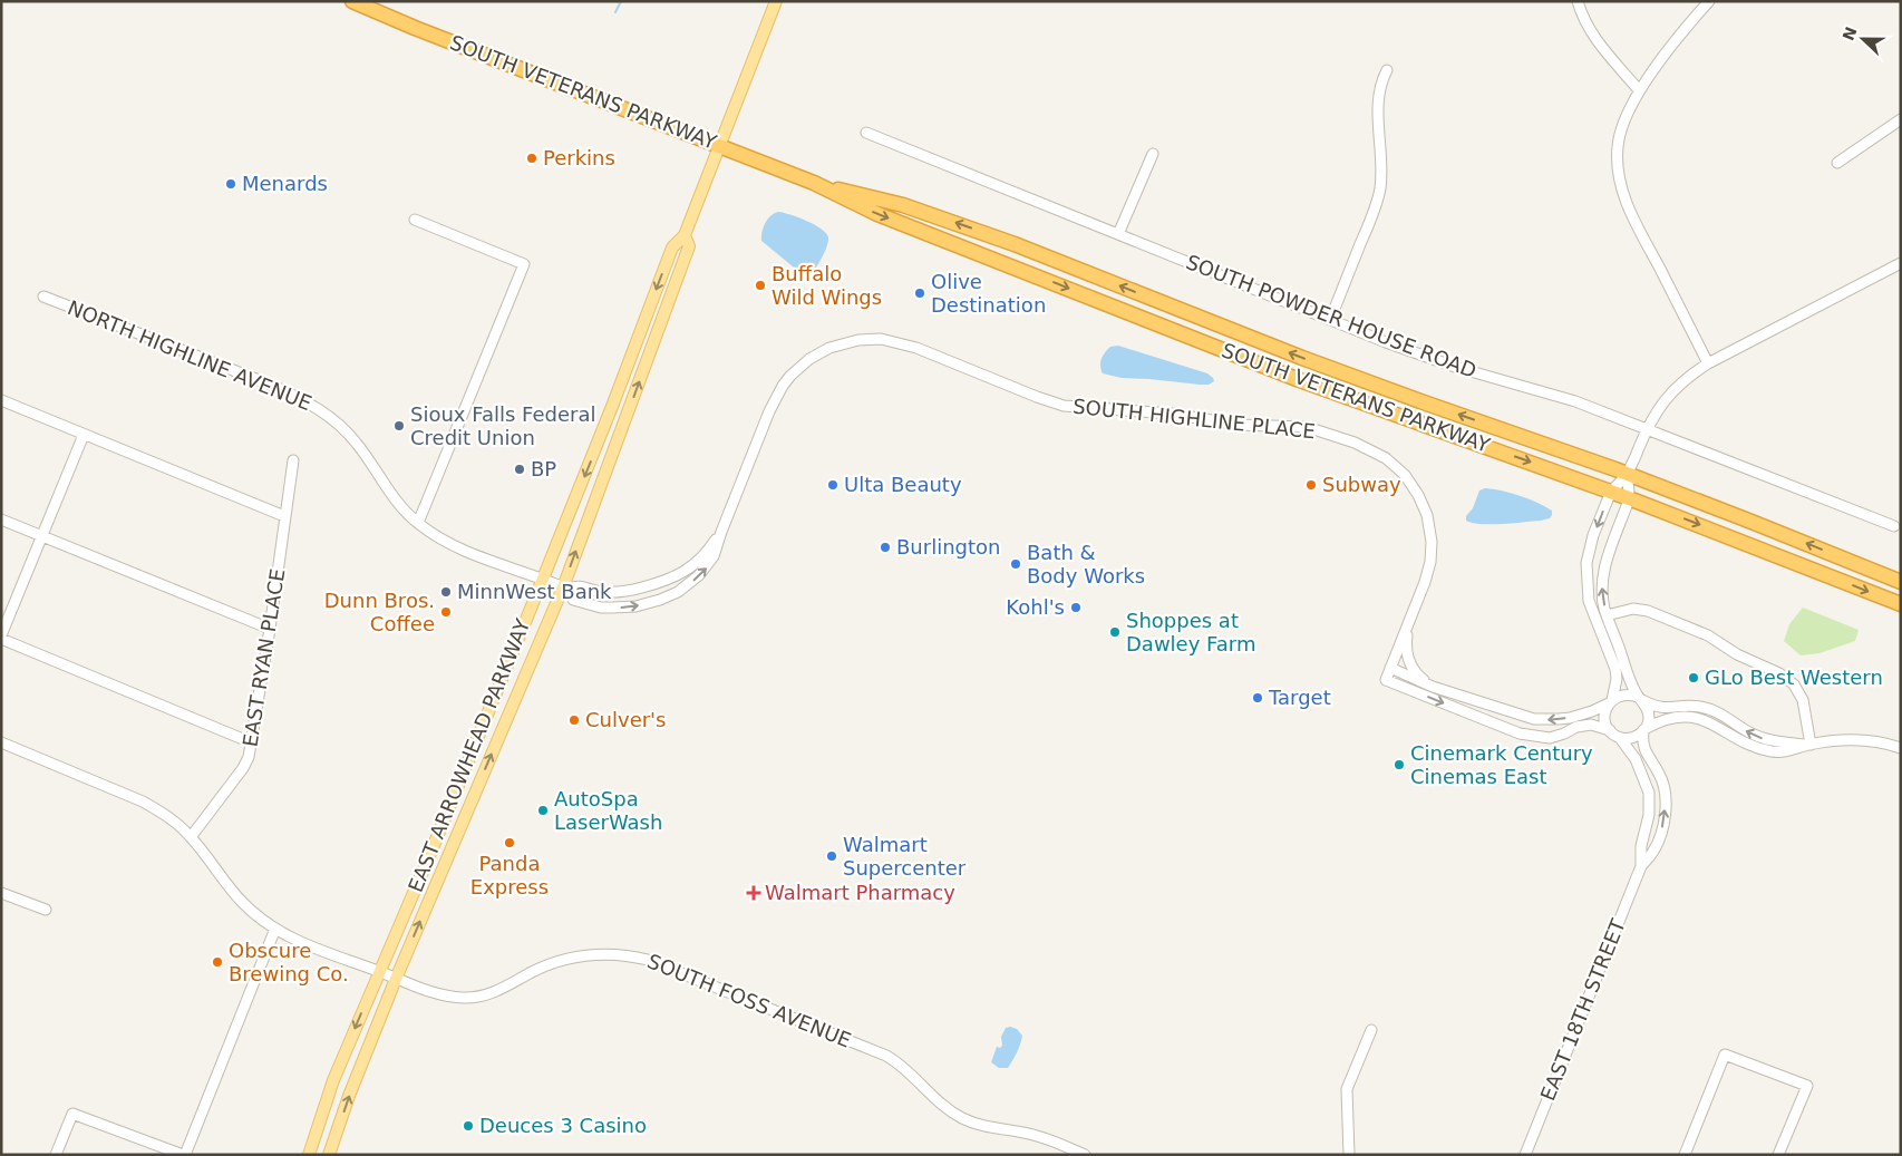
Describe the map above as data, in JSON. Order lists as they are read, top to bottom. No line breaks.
{"streets":{"highway":["SOUTH VETERANS PARKWAY"],"main road":["EAST ARROWHEAD PARKWAY"],"street":["SOUTH POWDER HOUSE ROAD","NORTH HIGHLINE AVENUE","SOUTH HIGHLINE PLACE","EAST RYAN PLACE","SOUTH FOSS AVENUE","EAST 18TH STREET"]},"crossings":[["SOUTH VETERANS PARKWAY","EAST ARROWHEAD PARKWAY"],["SOUTH VETERANS PARKWAY","EAST 18TH STREET"],["NORTH HIGHLINE AVENUE","SOUTH HIGHLINE PLACE"],["NORTH HIGHLINE AVENUE","EAST ARROWHEAD PARKWAY"],["SOUTH HIGHLINE PLACE","EAST ARROWHEAD PARKWAY"],["SOUTH HIGHLINE PLACE","EAST 18TH STREET"],["EAST RYAN PLACE","SOUTH FOSS AVENUE"],["EAST ARROWHEAD PARKWAY","SOUTH FOSS AVENUE"]],"places":{"other":["Perkins","Menards","Buffalo Wild Wings","Olive Destination","Sioux Falls Federal Credit Union","BP","Ulta Beauty","Subway","Burlington","Bath & Body Works","MinnWest Bank","Kohl's","Dunn Bros. Coffee","Shoppes at Dawley Farm","GLo Best Western","Target","Culver's","Cinemark Century Cinemas East","AutoSpa LaserWash","Panda Express","Walmart Supercenter","Obscure Brewing Co.","Deuces 3 Casino"],"health":["Walmart Pharmacy"]},"north":"left"}
